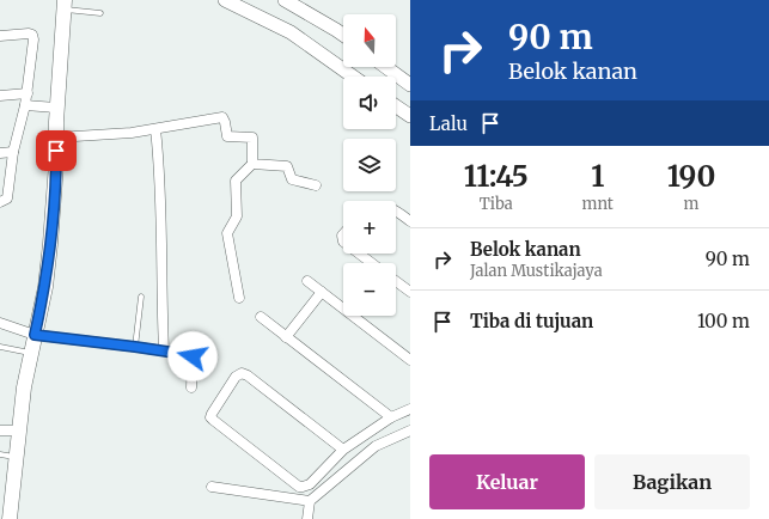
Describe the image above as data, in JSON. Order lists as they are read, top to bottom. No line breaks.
{"north":"top","page":{"turn":["90 m","Belok kanan"],"map_buttons":["+","−"],"then":"Lalu","eta":["11:45","Tiba","1","mnt","190","m"],"list":[{"name":"Belok kanan","note":"Jalan Mustikajaya","value":"90 m"},{"name":"Tiba di tujuan","value":"100 m"}],"buttons":["Keluar","Bagikan"]}}
